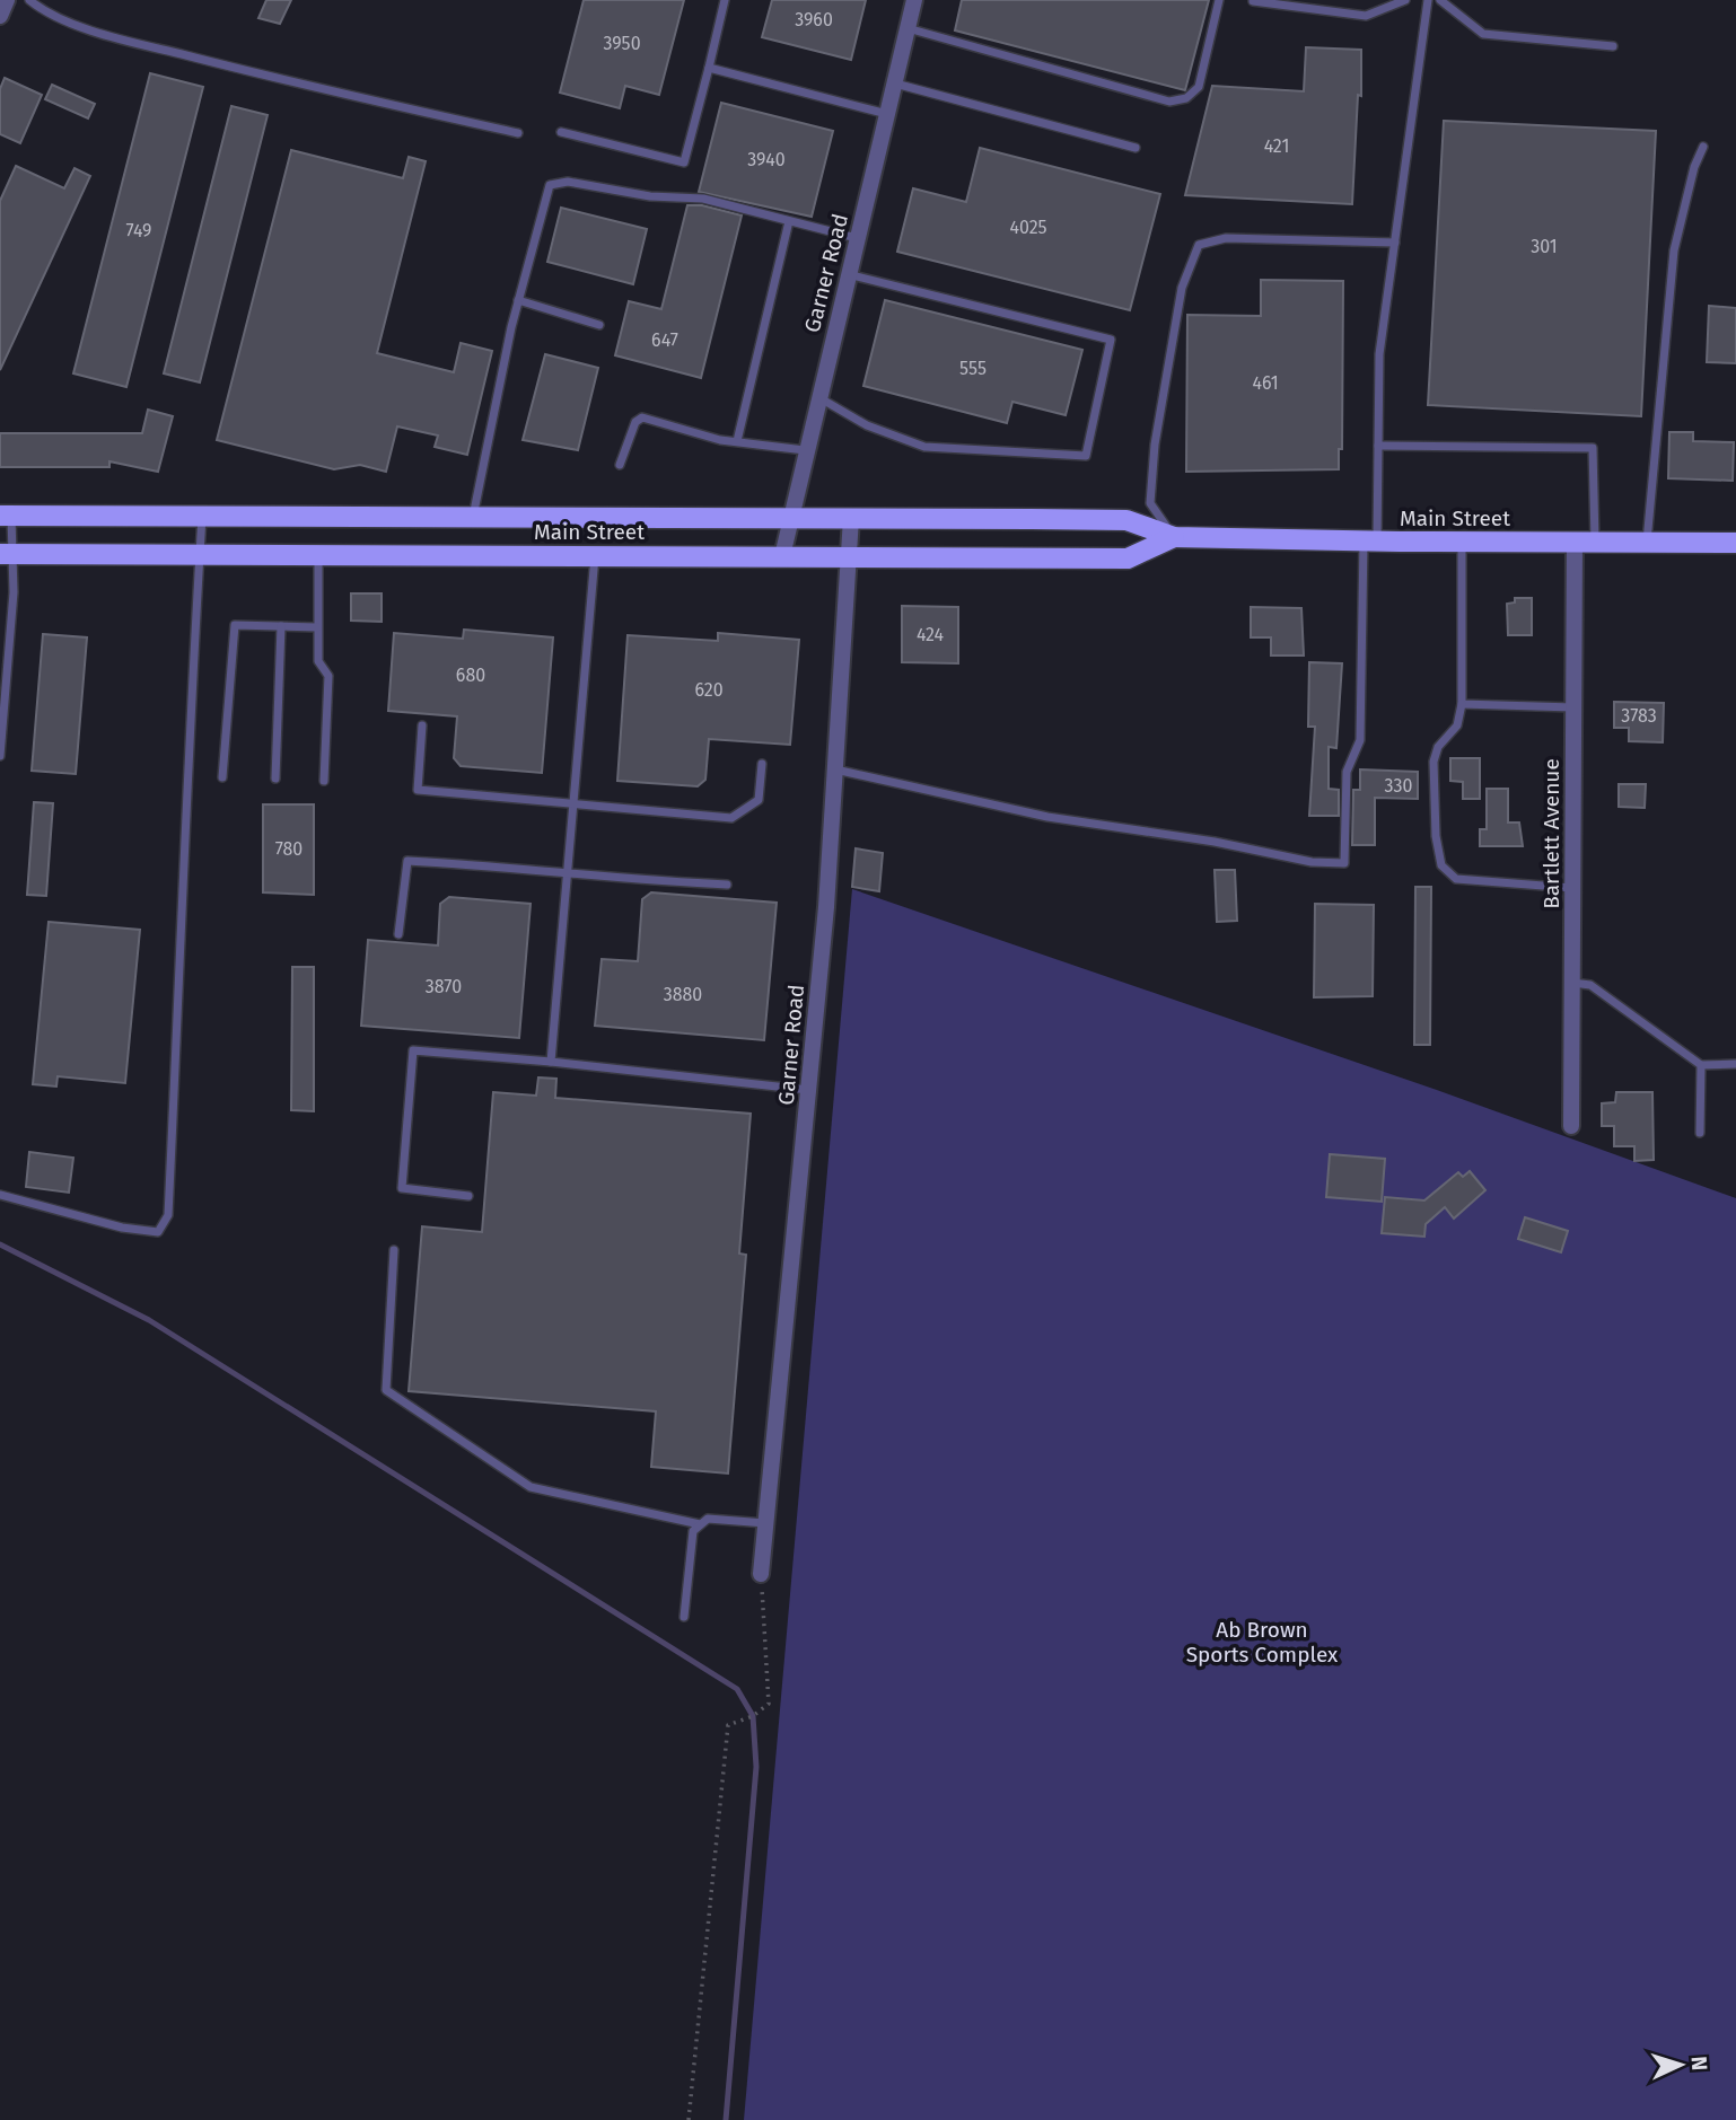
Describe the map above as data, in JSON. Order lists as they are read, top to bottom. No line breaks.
{"streets":{"main road":["Main Street"],"street":["Garner Road","Bartlett Avenue"]},"crossings":[["Garner Road","Main Street"],["Main Street","Bartlett Avenue"]],"parks":["Ab Brown Sports Complex"],"house_numbers":["3960","3950","421","3940","4025","749","301","647","555","461","424","680","620","3783","330","780","3870","3880"],"north":"right"}
